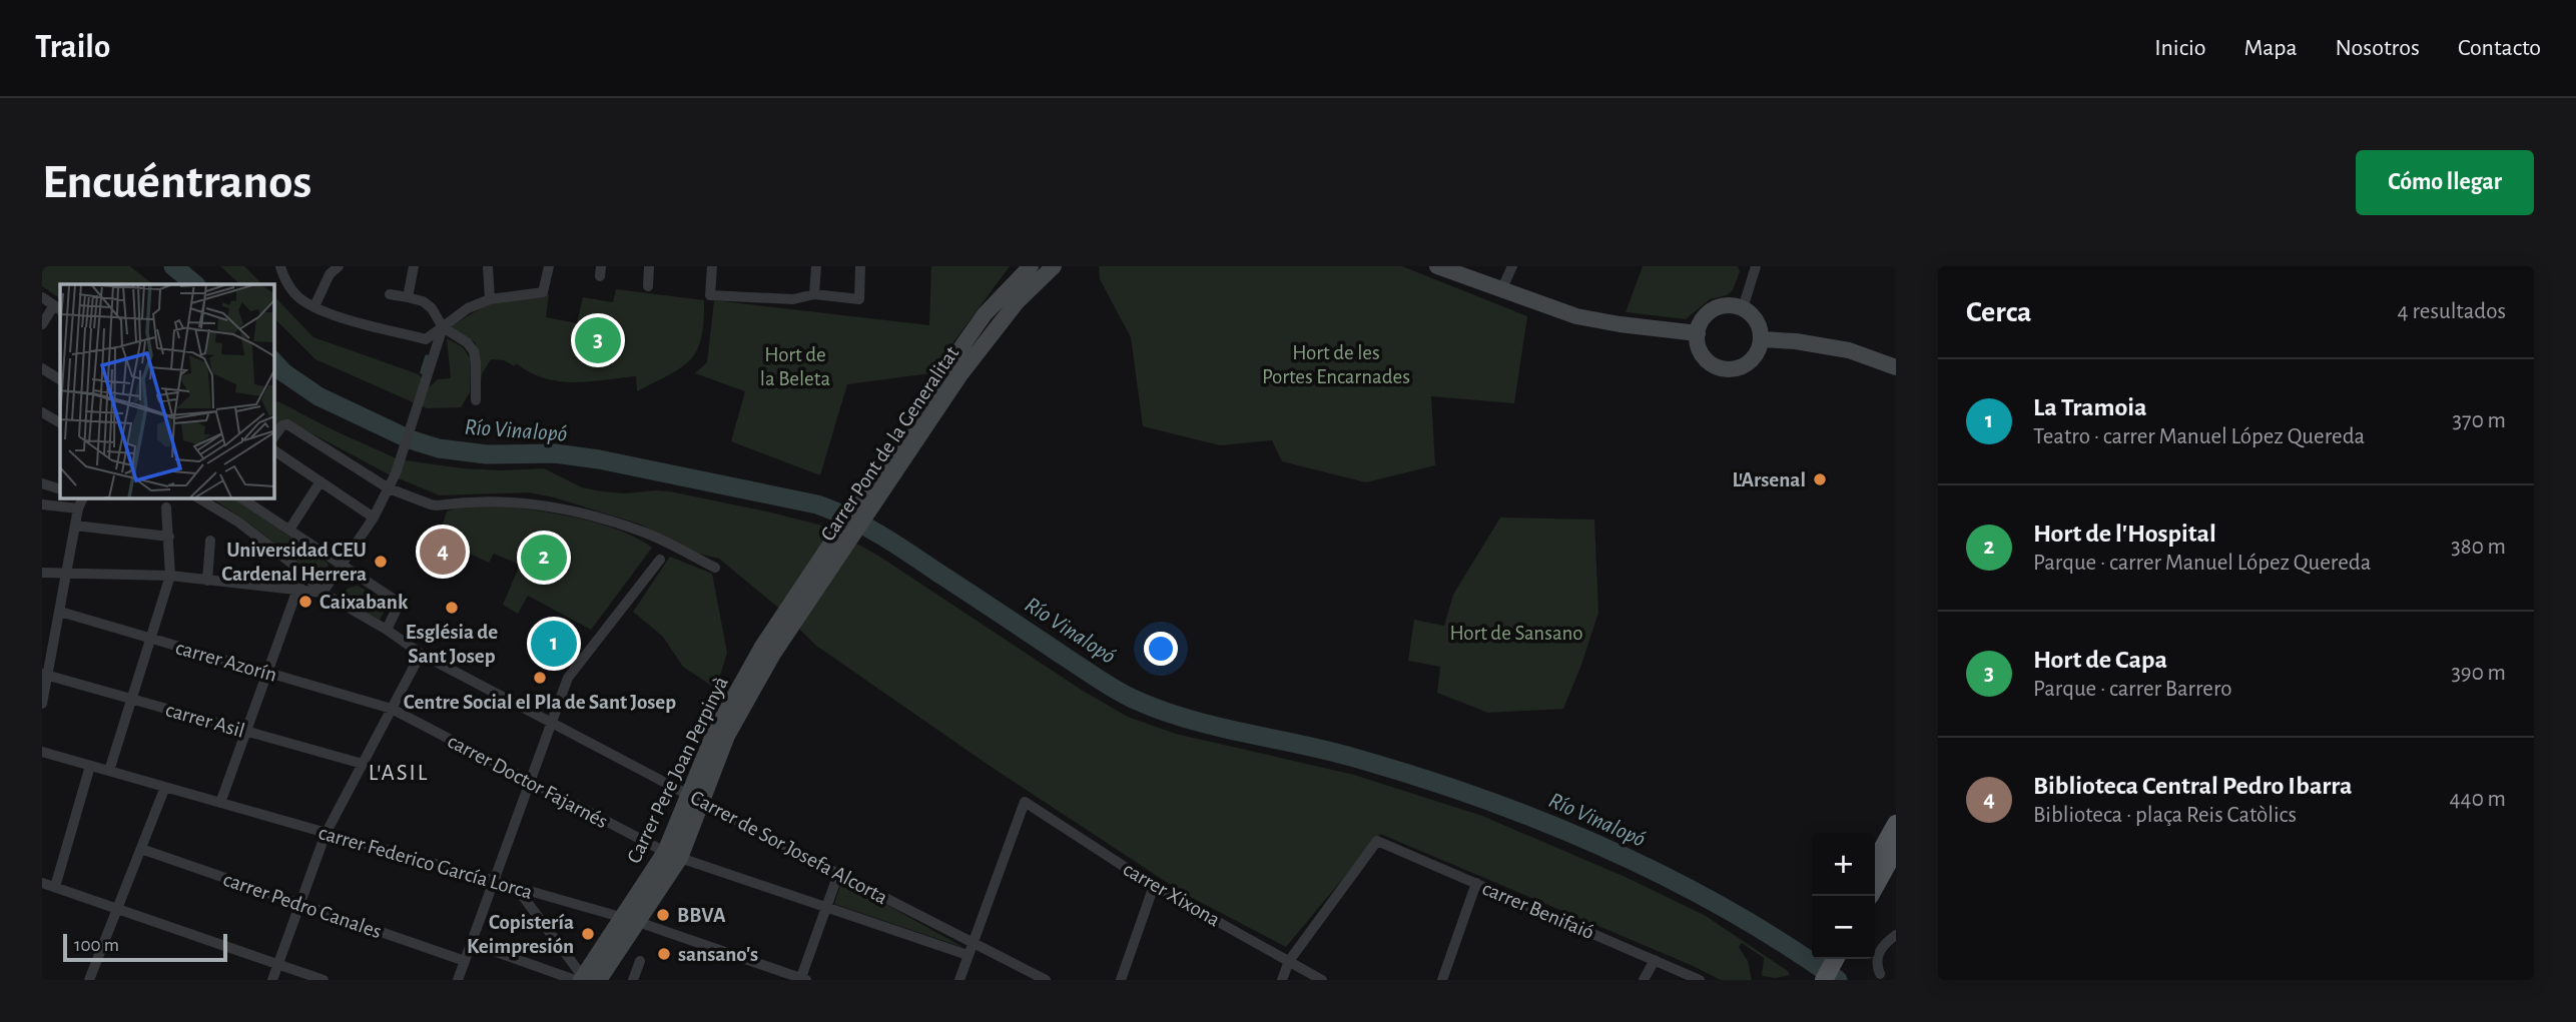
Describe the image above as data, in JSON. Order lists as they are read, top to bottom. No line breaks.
{"streets":{"main road":["Carrer Pont de la Generalitat","Carrer Pere Joan Perpinyà"],"street":["carrer Azorín","carrer Asil","carrer Doctor Fajarnés","Carrer de Sor Josefa Alcorta","carrer Federico García Lorca","carrer Xixona","carrer Pedro Canales","carrer Benifaió"]},"crossings":[["Carrer Pont de la Generalitat","Carrer Pere Joan Perpinyà"],["carrer Azorín","carrer Doctor Fajarnés"],["Carrer Pere Joan Perpinyà","carrer Doctor Fajarnés"],["Carrer Pere Joan Perpinyà","Carrer de Sor Josefa Alcorta"],["Carrer Pere Joan Perpinyà","carrer Federico García Lorca"],["Carrer de Sor Josefa Alcorta","carrer Xixona"],["carrer Xixona","carrer Benifaió"]],"districts":["L'ASIL"],"water":["Río Vinalopó"],"parks":["Hort de les Portes Encarnades","Hort de la Beleta","Hort de Sansano"],"places":["L'Arsenal","Universidad CEU Cardenal Herrera","Caixabank","Església de Sant Josep","Centre Social el Pla de Sant Josep","BBVA","Copistería Keimpresión","sansano's"],"scale_bar":"100 m","page":{"header":"Trailo","nav":["Inicio","Mapa","Nosotros","Contacto"],"buttons":"Cómo llegar","title":"Encuéntranos","heading":["Cerca","4 resultados"],"pins":["3","4","2","1"],"list":[{"mark":"1","name":"La Tramoia","note":"Teatro · carrer Manuel López Quereda","value":"370 m"},{"mark":"2","name":"Hort de l'Hospital","note":"Parque · carrer Manuel López Quereda","value":"380 m"},{"mark":"3","name":"Hort de Capa","note":"Parque · carrer Barrero","value":"390 m"},{"mark":"4","name":"Biblioteca Central Pedro Ibarra","note":"Biblioteca · plaça Reis Catòlics","value":"440 m"}],"map_buttons":["+","−"],"scale":"100 m"}}
